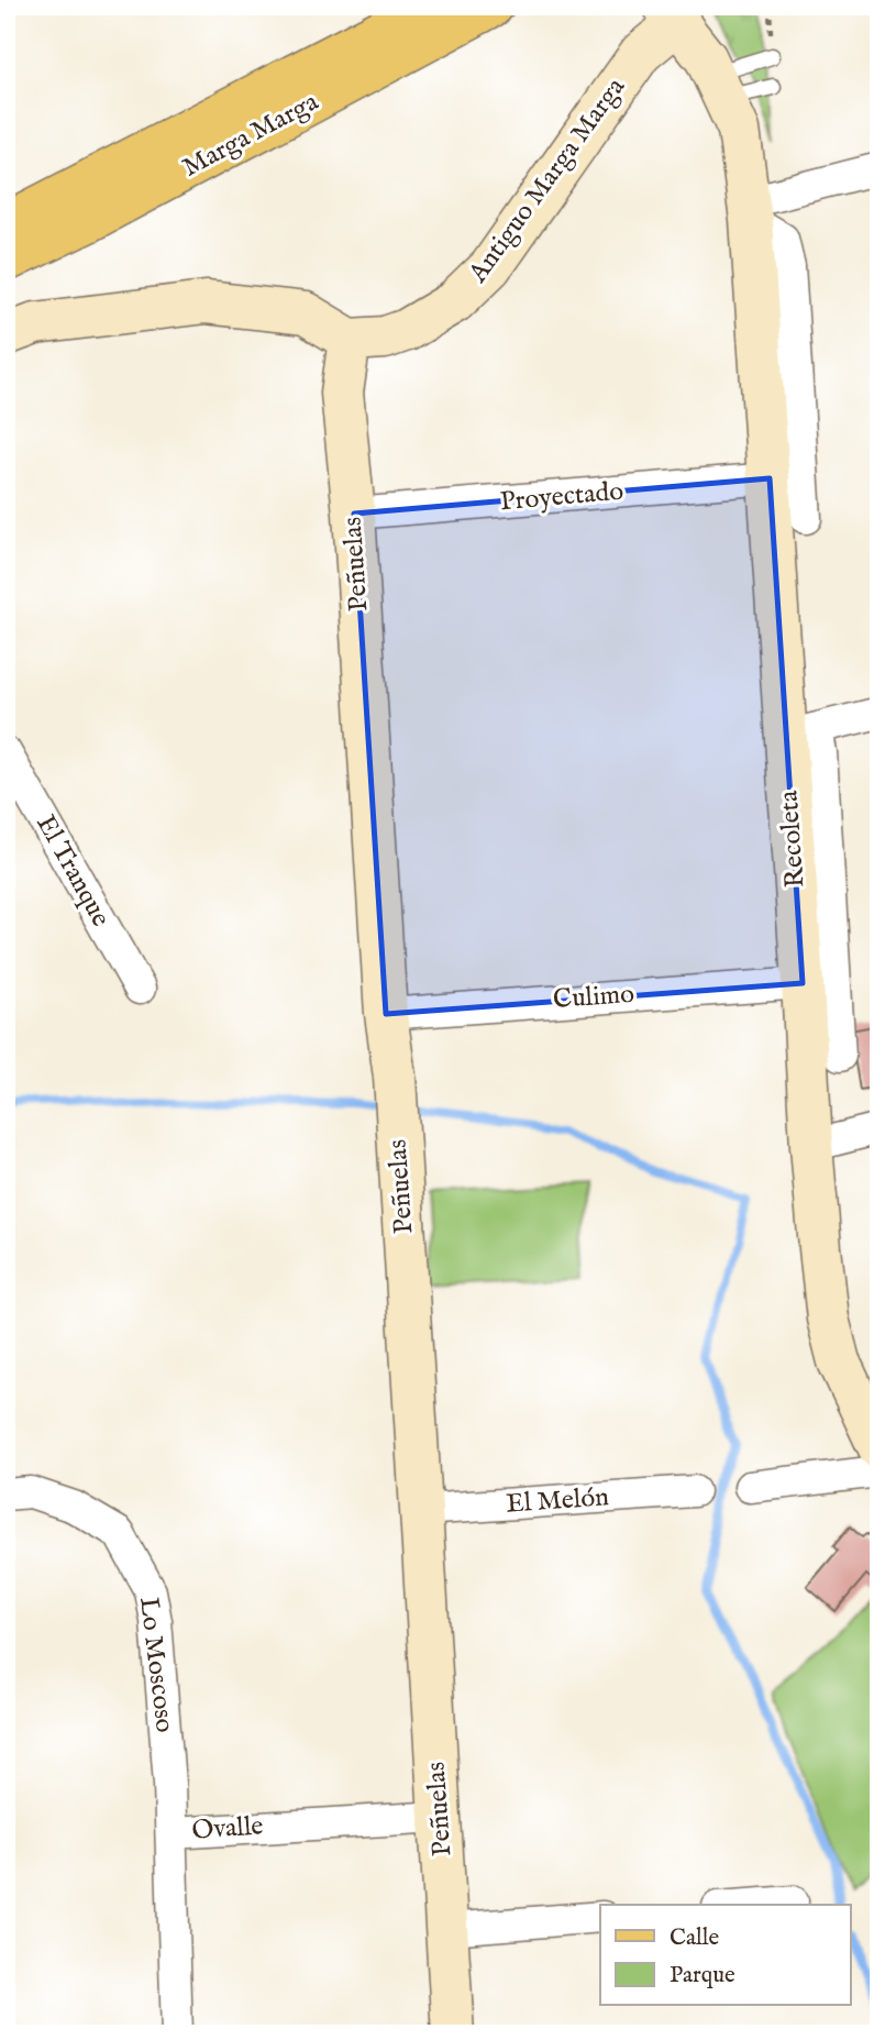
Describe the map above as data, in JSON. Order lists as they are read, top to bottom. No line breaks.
{"streets":{"main road":["Marga Marga"],"street":["Antiguo Marga Marga","Proyectado","Peñuelas","Recoleta","El Tranque","Culimo","El Melón","Lo Moscoso","Ovalle"]},"crossings":[["Antiguo Marga Marga","Peñuelas"],["Antiguo Marga Marga","Recoleta"],["Proyectado","Peñuelas"],["Proyectado","Recoleta"],["Peñuelas","Culimo"],["Peñuelas","El Melón"],["Peñuelas","Ovalle"],["Recoleta","Culimo"],["Lo Moscoso","Ovalle"]],"legend":["Calle","Parque"]}
